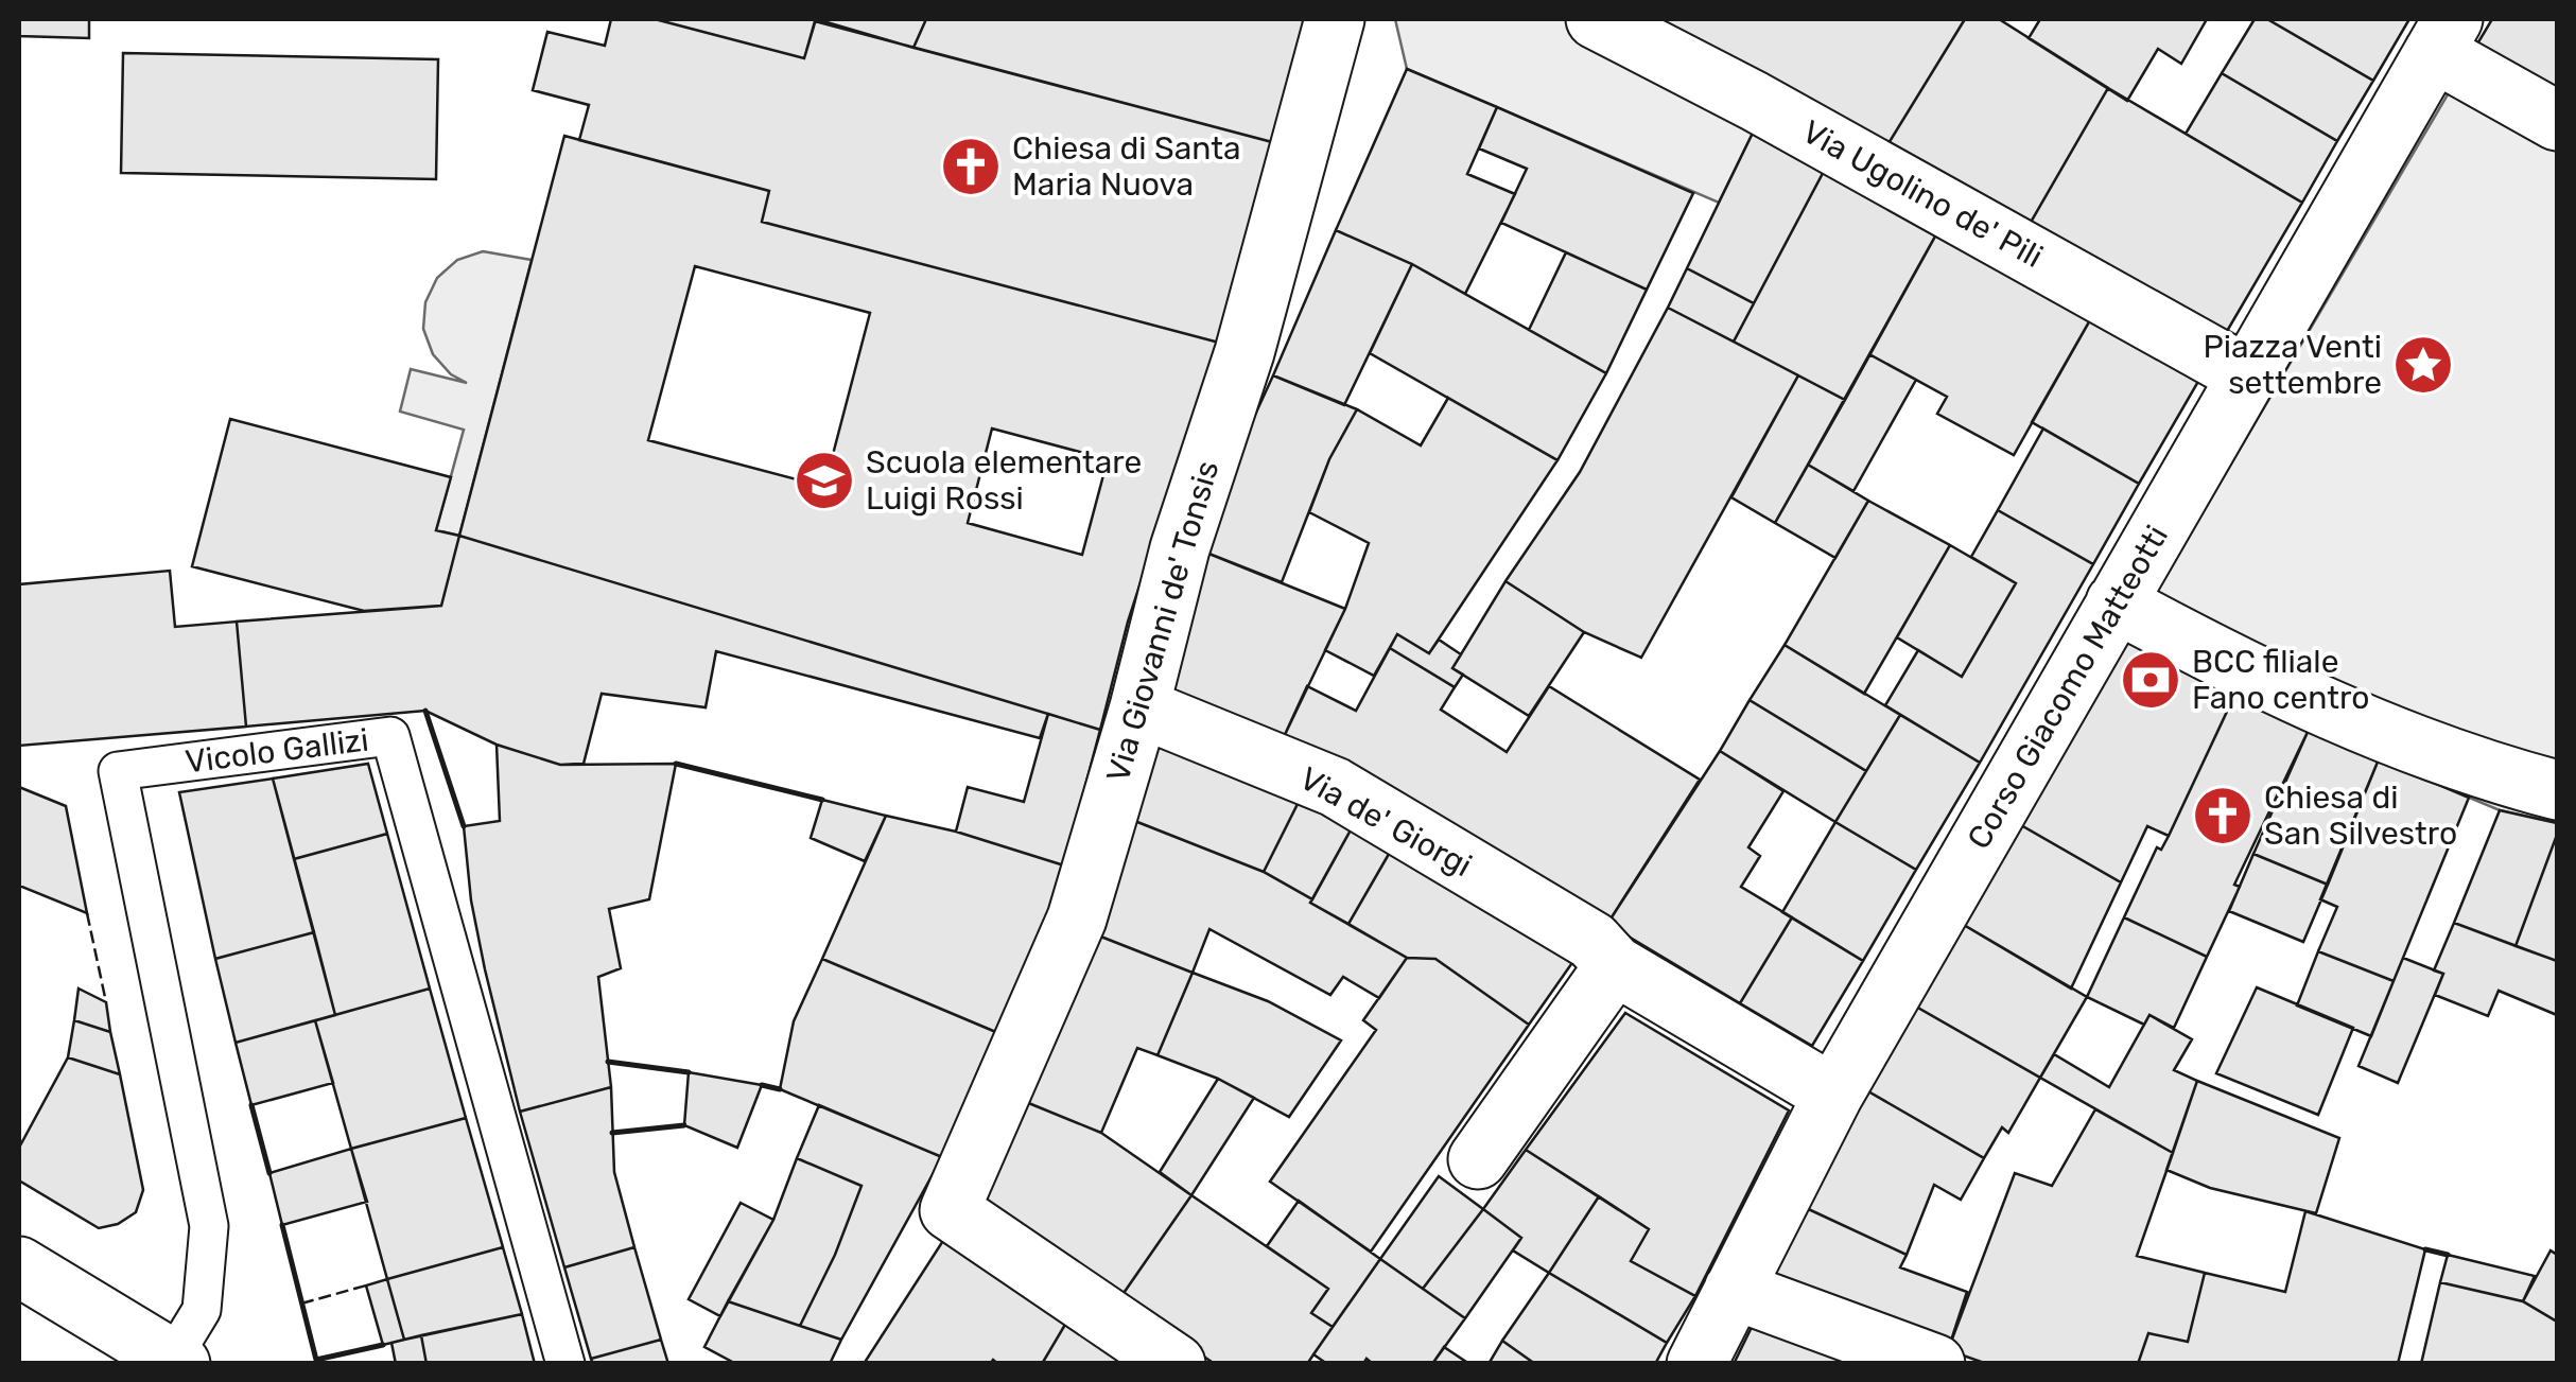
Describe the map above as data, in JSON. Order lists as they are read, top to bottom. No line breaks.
{"streets":{"street":["Via Ugolino de' Pili","Via Giovanni de' Tonsis","Corso Giacomo Matteotti","Via de' Giorgi"],"lane":["Vicolo Gallizi"]},"crossings":[["Via Ugolino de' Pili","Corso Giacomo Matteotti"],["Via Giovanni de' Tonsis","Via de' Giorgi"],["Corso Giacomo Matteotti","Via de' Giorgi"]],"places":{"church":["Chiesa di Santa Maria Nuova","Chiesa di San Silvestro"],"place":["Piazza Venti settembre"],"school or university":["Scuola elementare Luigi Rossi"],"bank":["BCC filiale Fano centro"]}}
